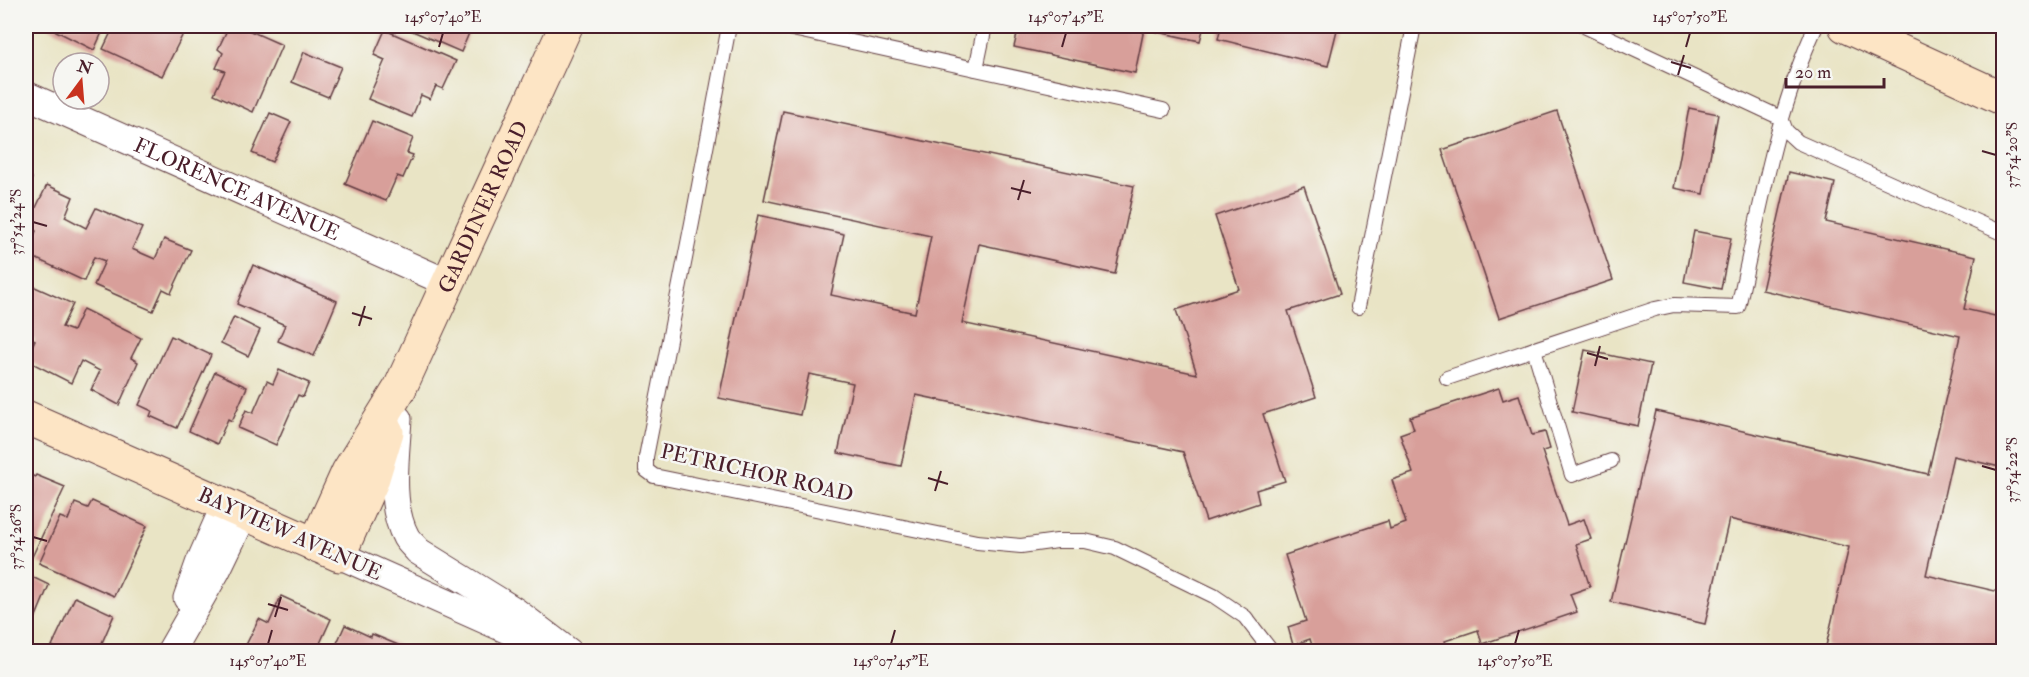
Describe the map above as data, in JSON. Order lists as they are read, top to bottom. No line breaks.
{"streets":{"street":["FLORENCE AVENUE","GARDINER ROAD","BAYVIEW AVENUE"],"lane":["PETRICHOR ROAD"]},"crossings":[["FLORENCE AVENUE","GARDINER ROAD"],["GARDINER ROAD","BAYVIEW AVENUE"]],"scale_bar":"20 m","north":"top","coordinates":["145°07'40\"E","145°07'45\"E","145°07'50\"E","37°54'20\"S","37°54'24\"S","37°54'22\"S","37°54'26\"S"]}
